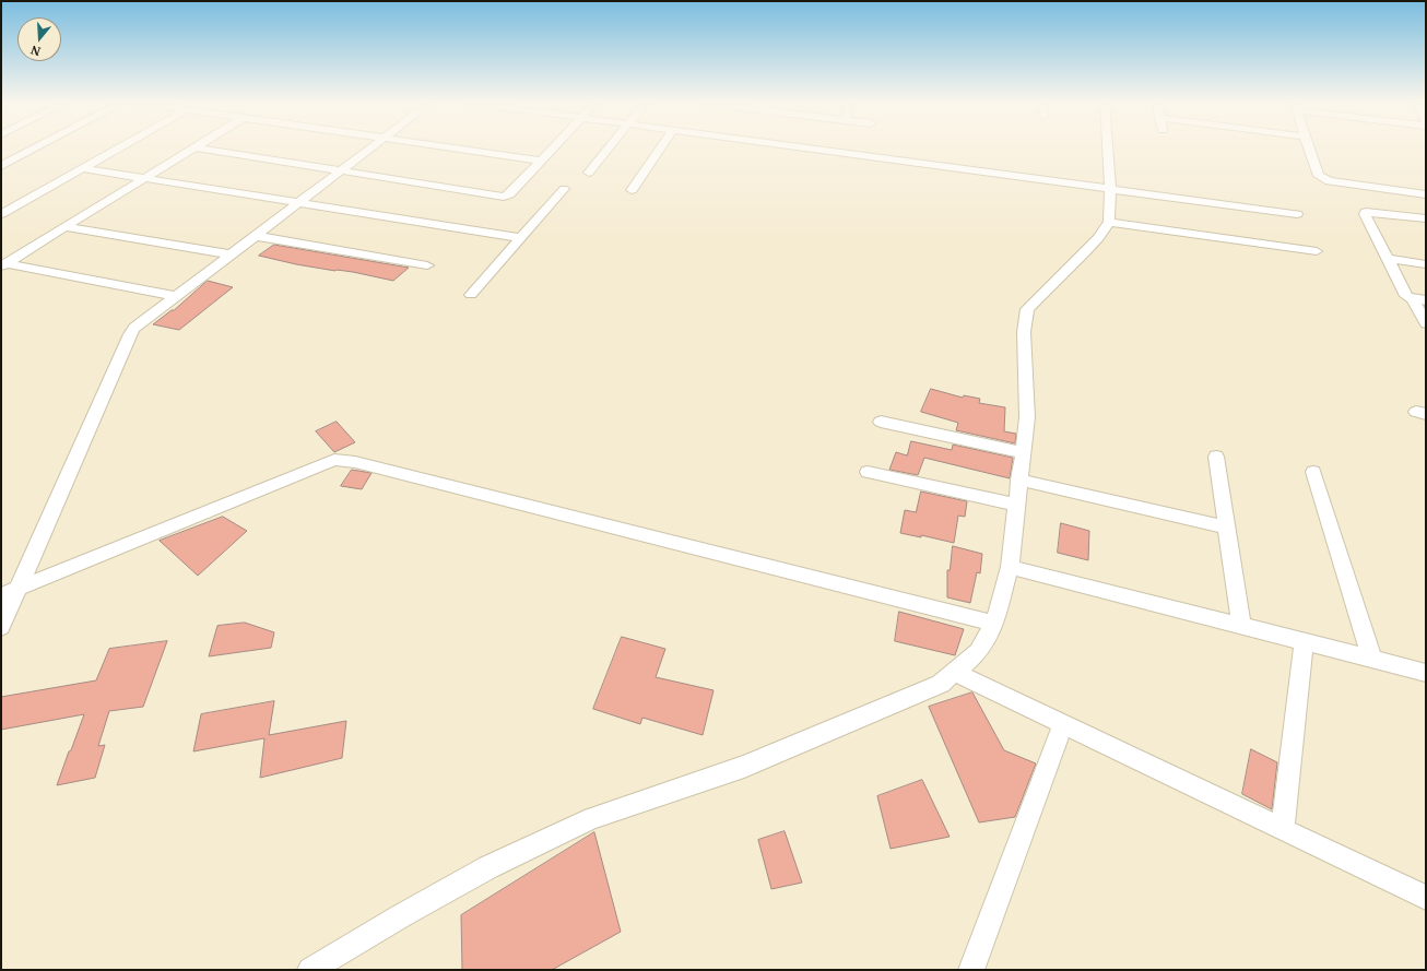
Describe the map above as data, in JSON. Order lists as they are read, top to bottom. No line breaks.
{"north":"bottom"}
